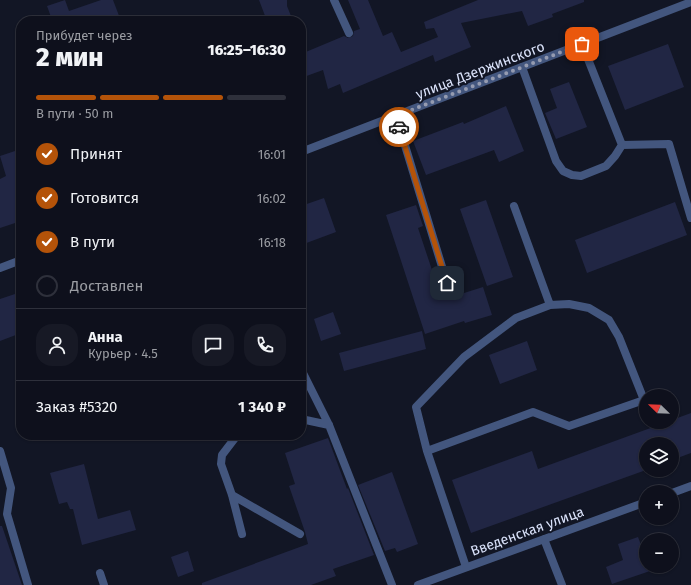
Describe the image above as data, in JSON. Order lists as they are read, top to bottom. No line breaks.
{"streets":{"street":["улица Дзержинского","Введенская улица"]},"north":"top left","page":{"heading":["2 мин","Прибудет через","16:25–16:30"],"panel":["Анна","Курьер · 4.5","Заказ #5320","1 340 ₽"],"bar":"В пути · 50 m","list":[["Принят","16:01"],["Готовится","16:02"],["В пути","16:18"],"Доставлен"],"map_buttons":["+","−"]}}
